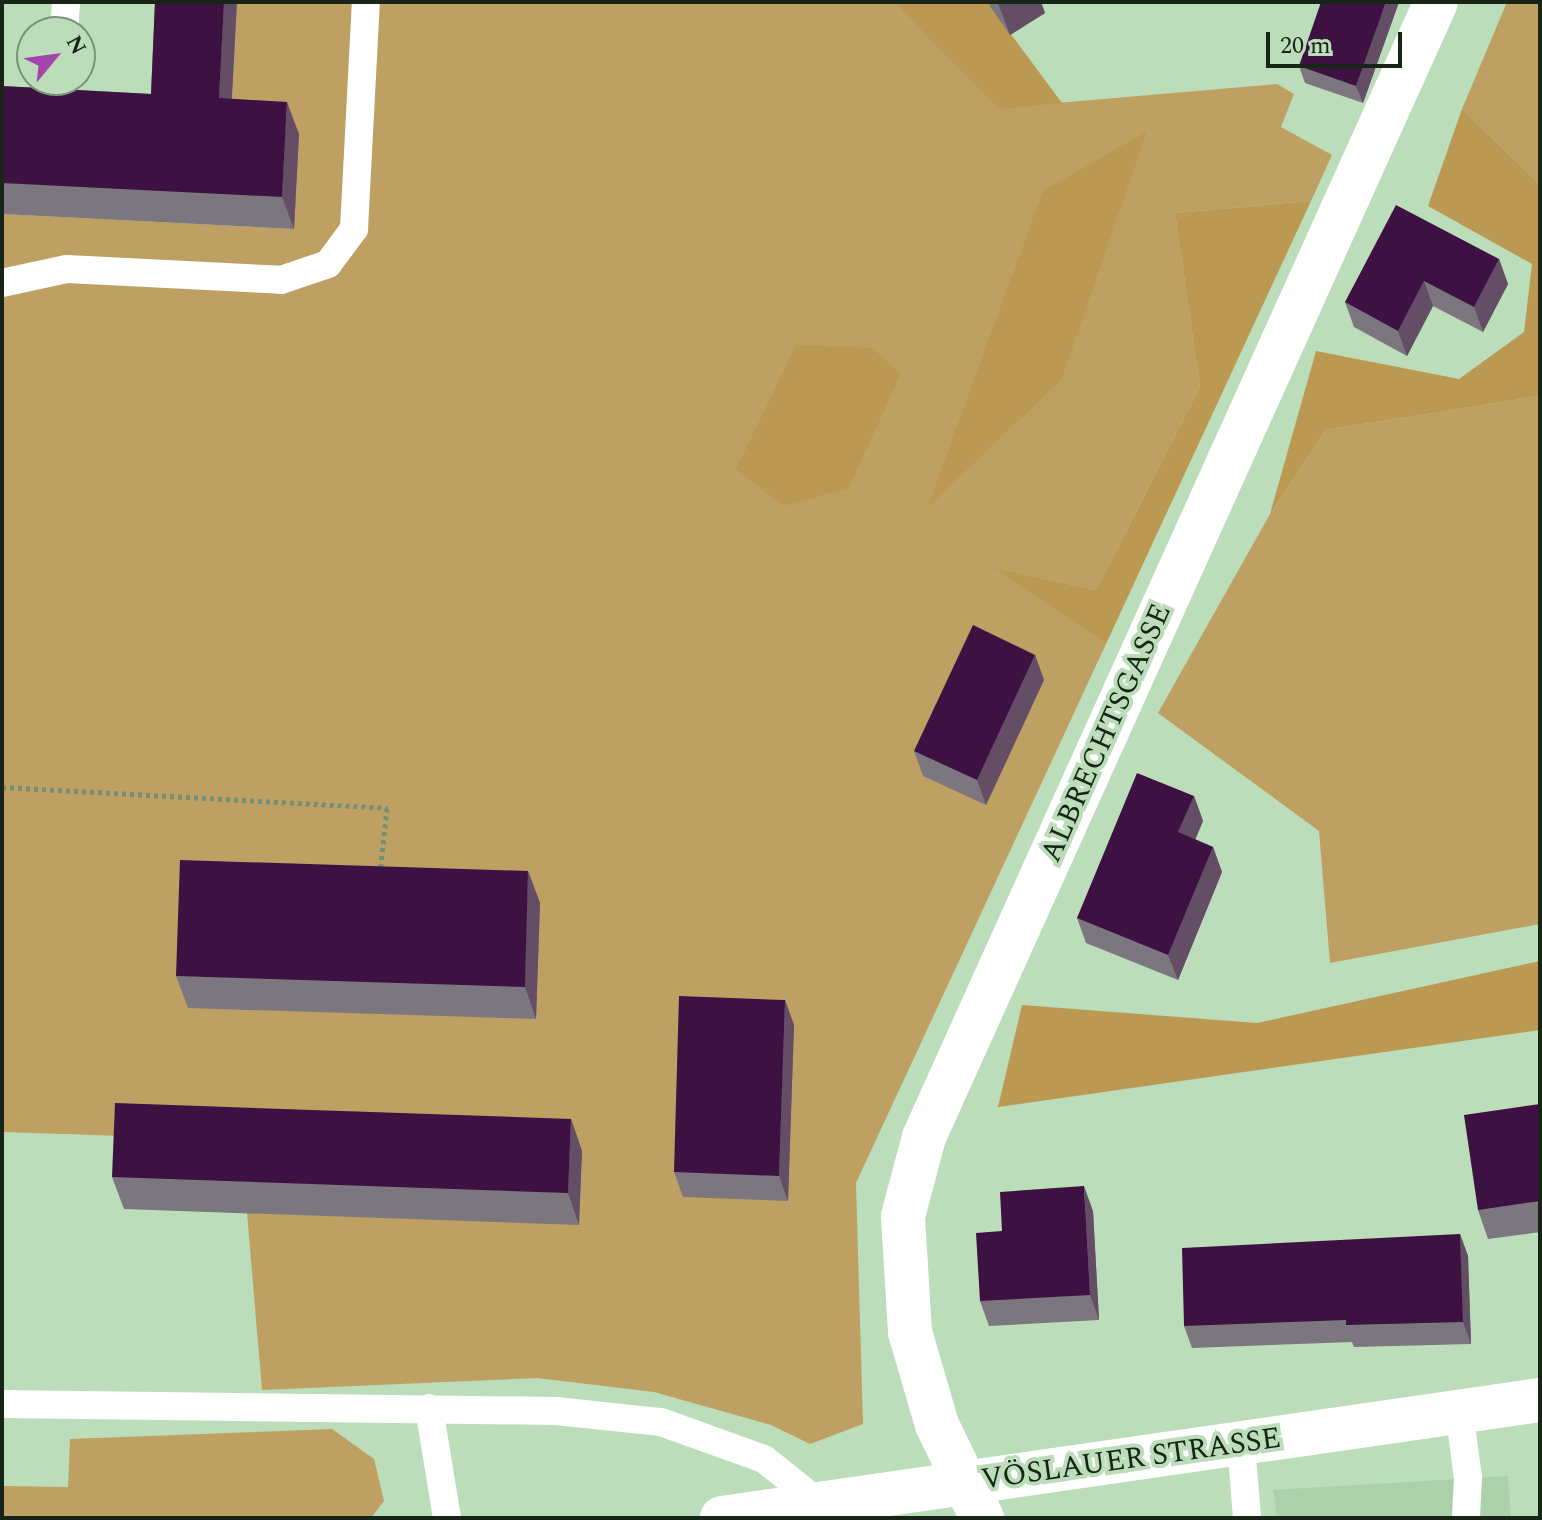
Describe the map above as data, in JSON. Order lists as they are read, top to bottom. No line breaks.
{"streets":{"street":["ALBRECHTSGASSE","VÖSLAUER STRASSE"]},"crossings":[["ALBRECHTSGASSE","VÖSLAUER STRASSE"]],"scale_bar":"20 m","north":"top right"}
